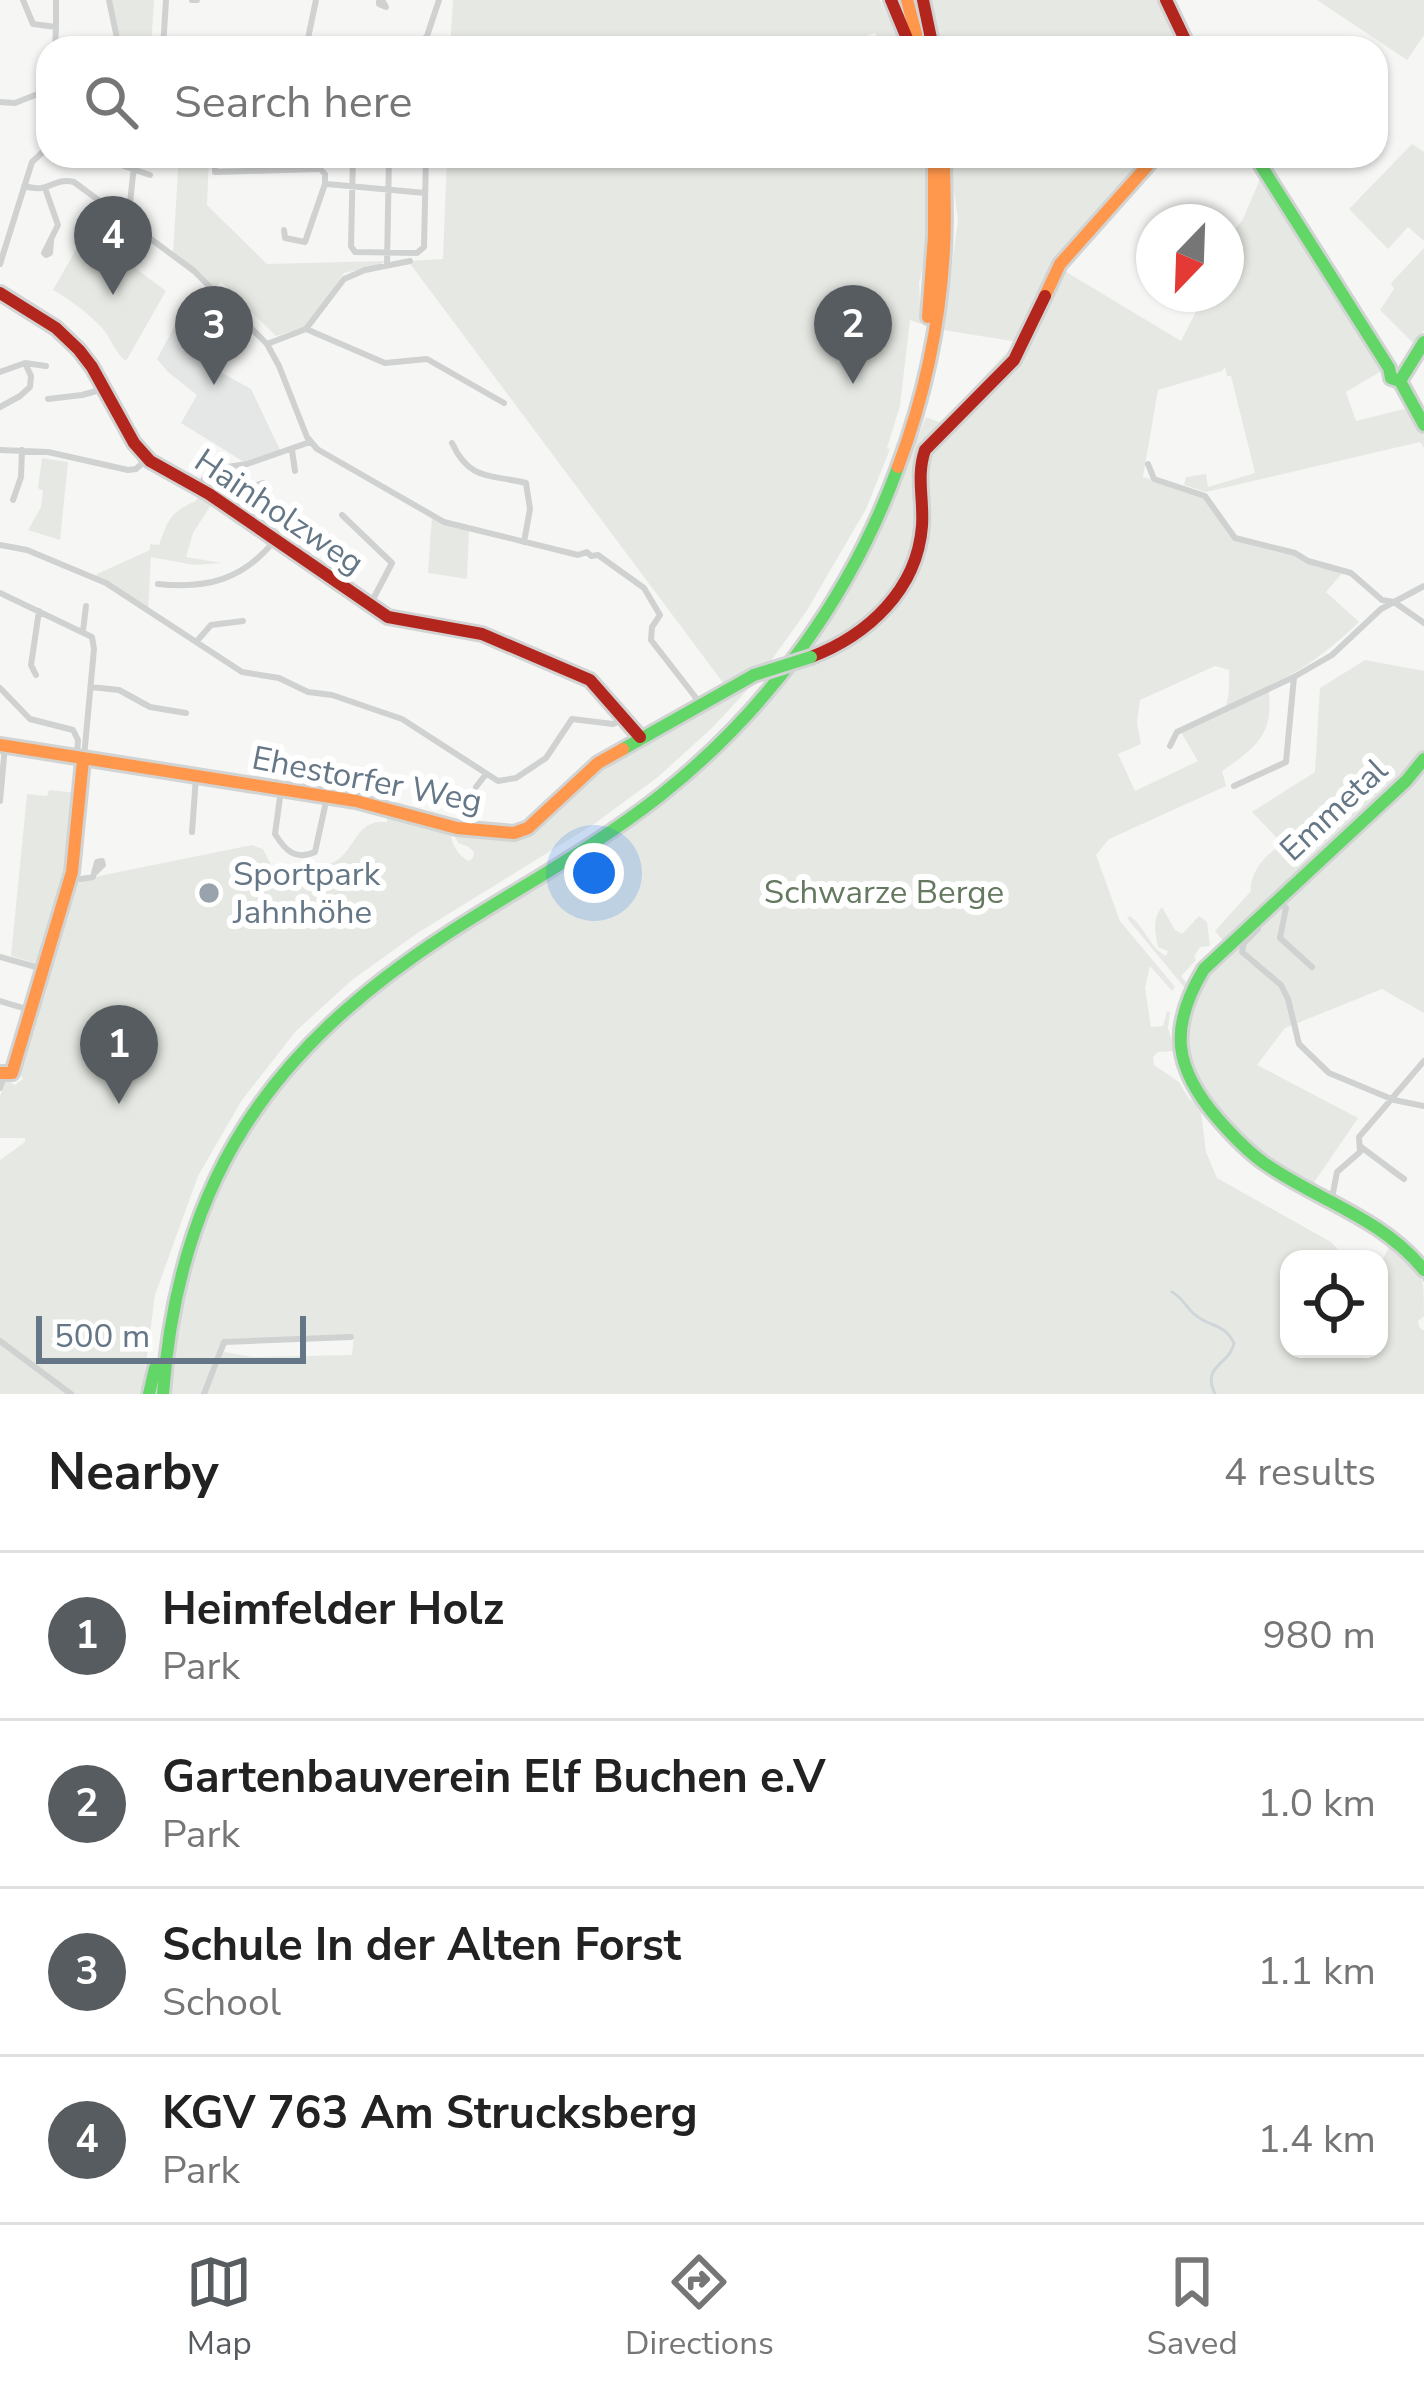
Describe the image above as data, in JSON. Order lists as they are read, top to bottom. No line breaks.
{"streets":{"main road":["Hainholzweg","Ehestorfer Weg","Emmetal"]},"crossings":[["Hainholzweg","Ehestorfer Weg"]],"parks":["Schwarze Berge"],"places":["Sportpark Jahnhöhe"],"scale_bar":"500 m","north":"bottom left","page":{"search":"Search here","pins":["4","2","3","1"],"scale":"500 m","heading":["Nearby","4 results"],"list":[{"mark":"1","name":"Heimfelder Holz","note":"Park","value":"980 m"},{"mark":"2","name":"Gartenbauverein Elf Buchen e.V","note":"Park","value":"1.0 km"},{"mark":"3","name":"Schule In der Alten Forst","note":"School","value":"1.1 km"},{"mark":"4","name":"KGV 763 Am Strucksberg","note":"Park","value":"1.4 km"}],"nav":["Map","Directions","Saved"]}}
